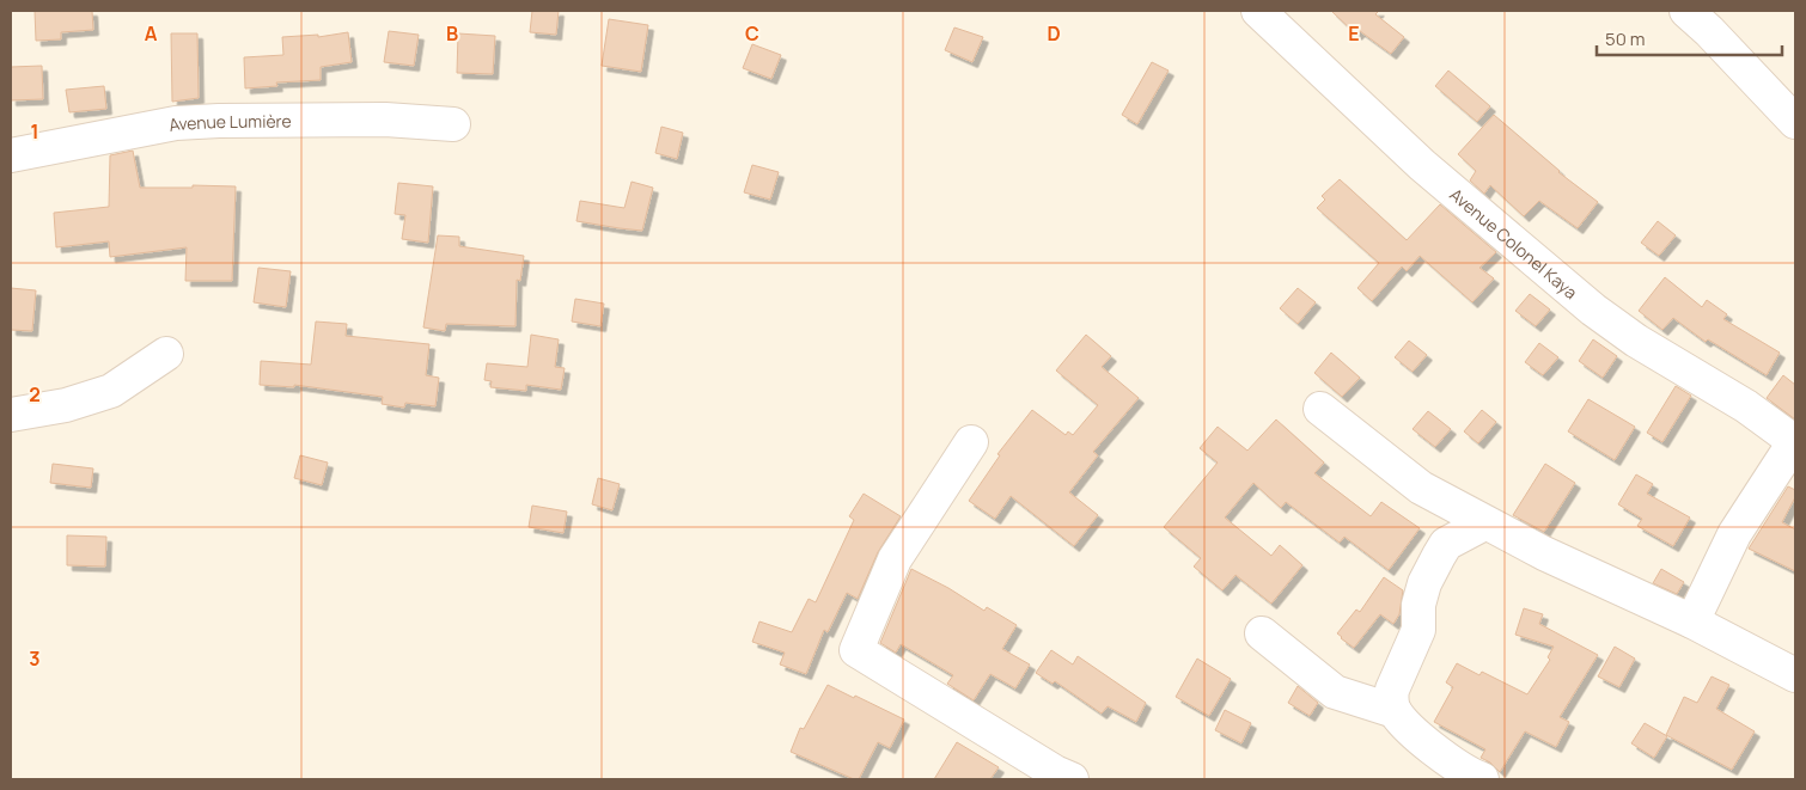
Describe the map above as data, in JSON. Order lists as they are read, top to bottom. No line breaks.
{"streets":{"street":["Avenue Lumière","Avenue Colonel Kaya"]},"scale_bar":"50 m","grid":{"columns":["A","B","C","D","E"],"rows":["1","2","3"]}}
